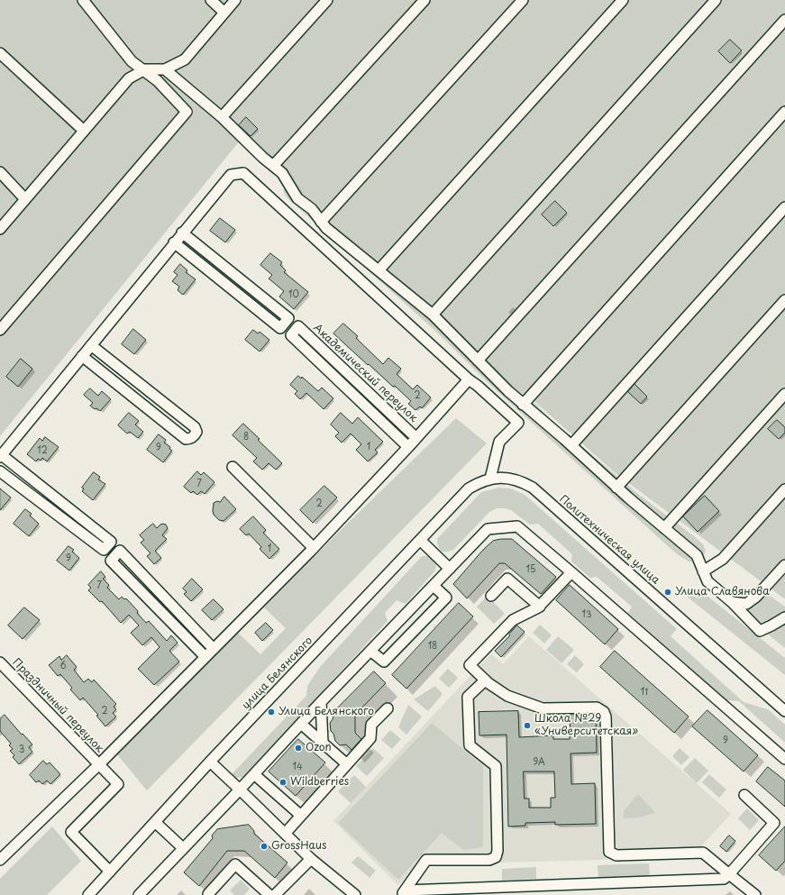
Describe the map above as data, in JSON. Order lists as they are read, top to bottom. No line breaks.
{"streets":{"street":["Академический переулок","Политехническая улица","улица Белянского","Праздничный переулок"]},"crossings":[["Политехническая улица","улица Белянского"],["улица Белянского","Праздничный переулок"]],"places":["Улица Славянова","Улица Белянского","Школа №29 «Университетская»","Ozon","Wildberries","GrossHaus"],"house_numbers":["10","2","8","1","9","12","7","2","1","9","15","7","13","18","6","11","2","9","3","9А","14"]}
